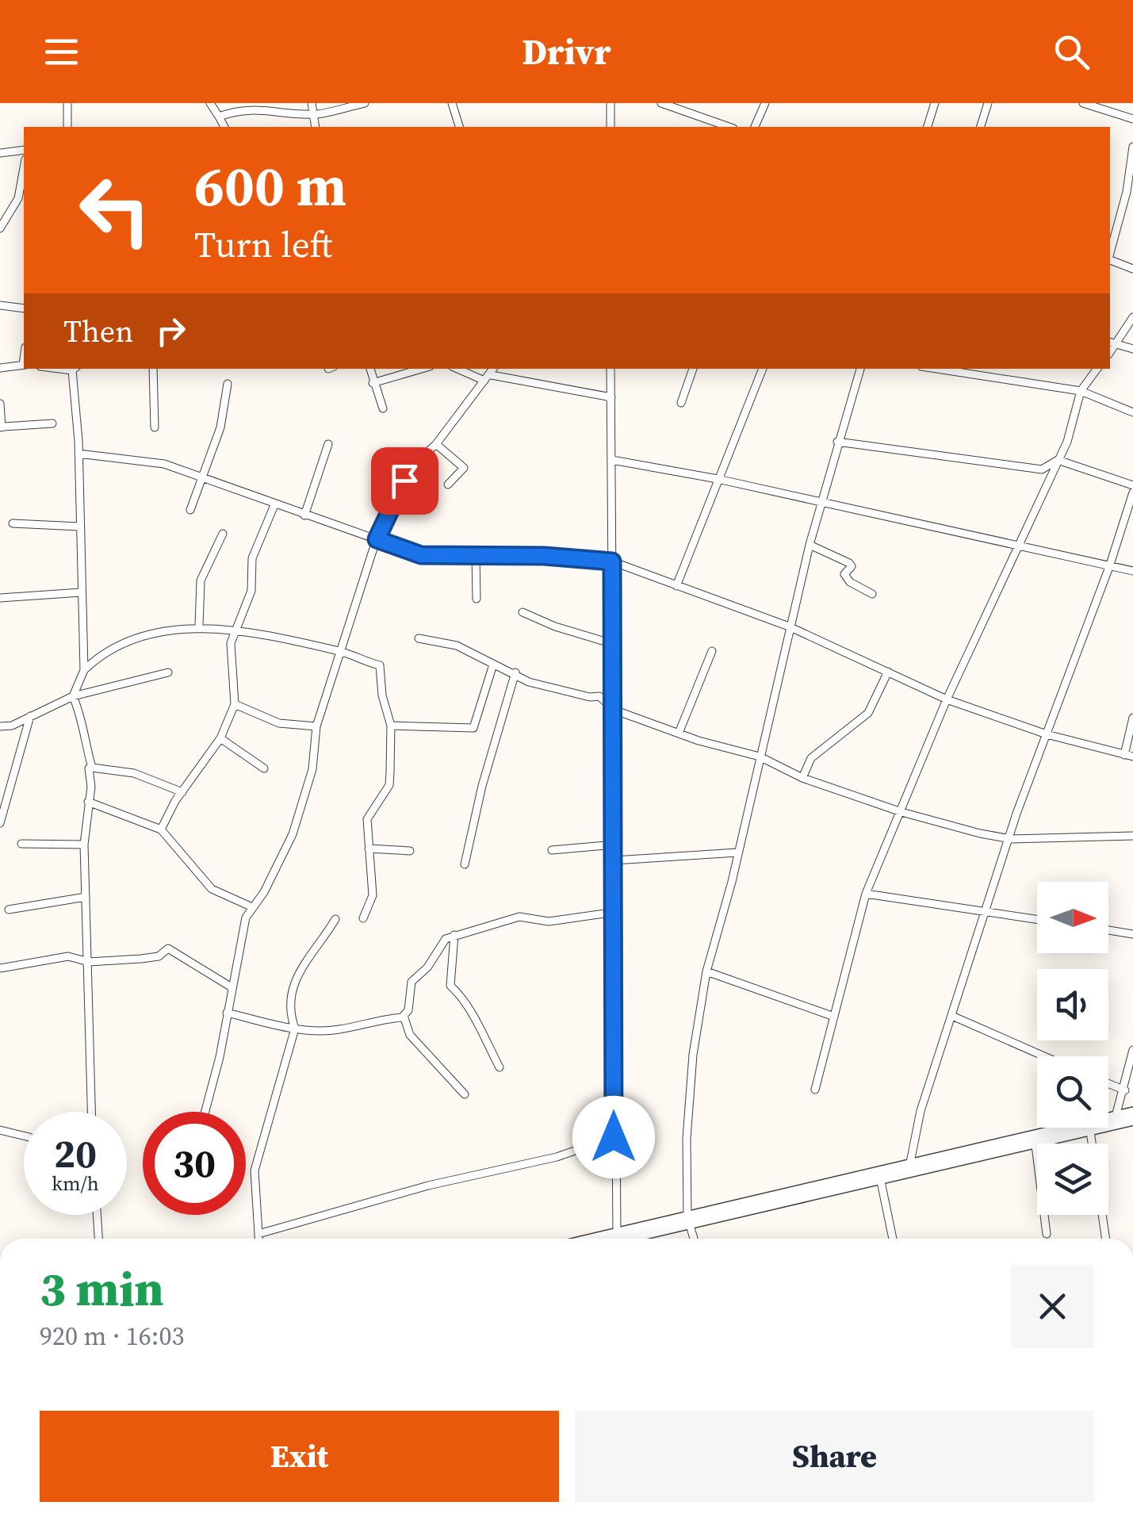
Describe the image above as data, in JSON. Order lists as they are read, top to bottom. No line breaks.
{"north":"right","page":{"header":"Drivr","turn":["600 m","Turn left"],"then":"Then","speed":"20 km/h","limit":"30","heading":["3 min","920 m · 16:03"],"buttons":["Exit","Share"]}}
